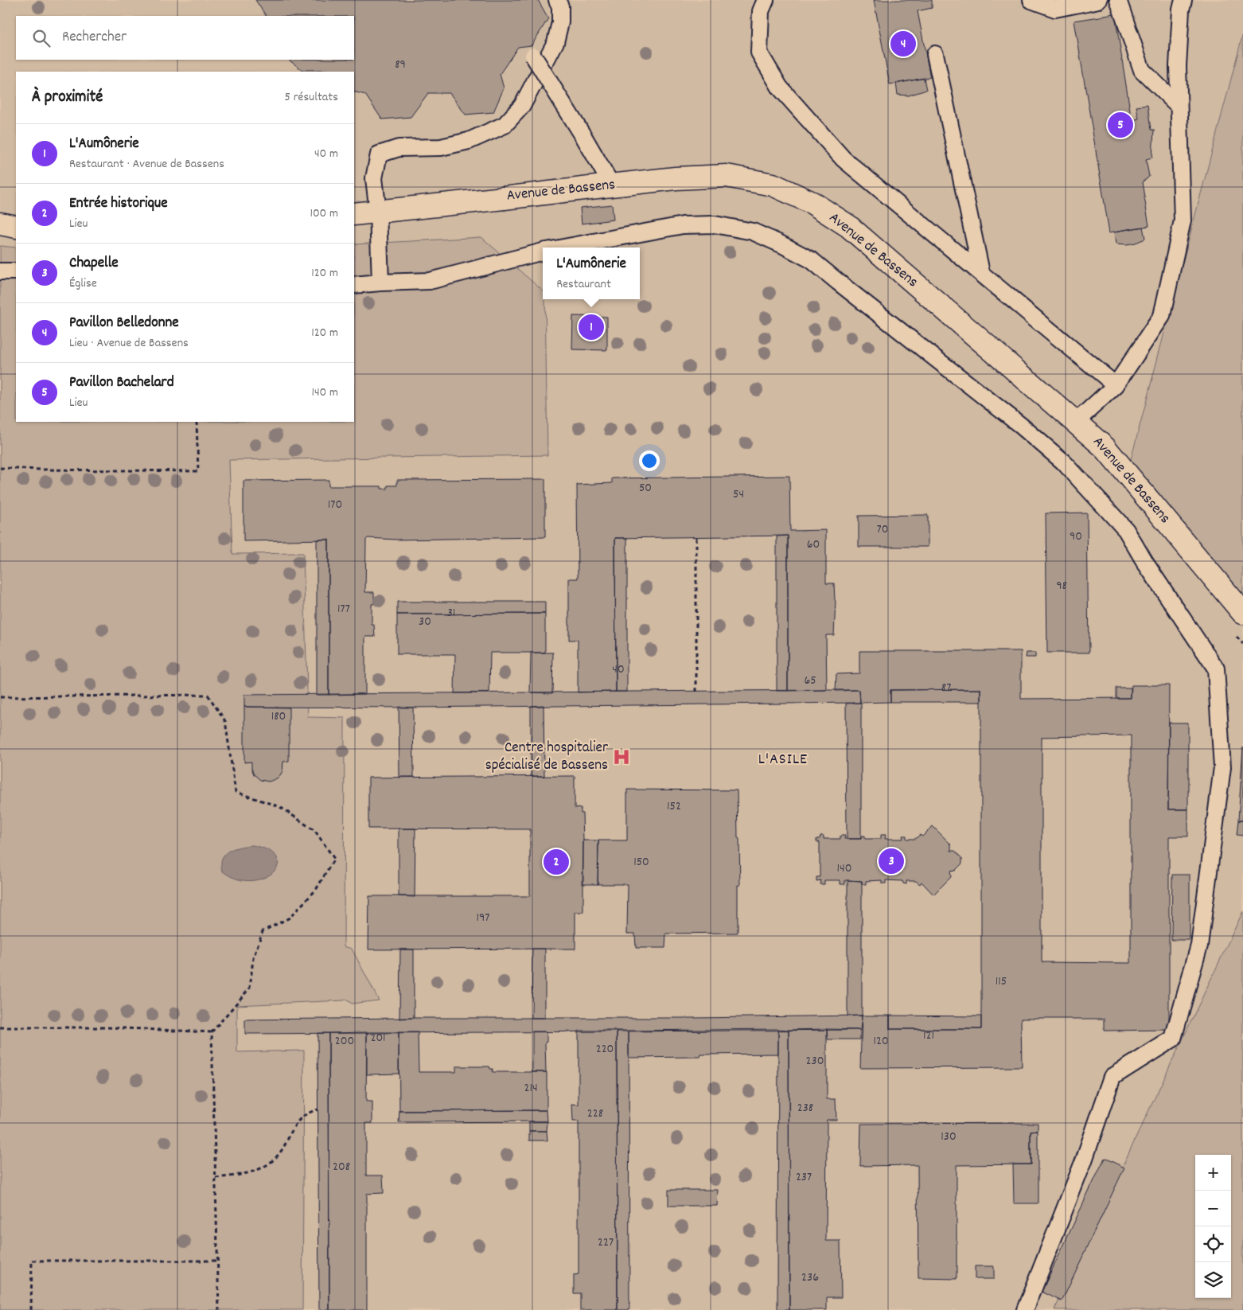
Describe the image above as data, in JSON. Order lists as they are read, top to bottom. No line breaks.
{"streets":{"main road":["Avenue de Bassens"]},"districts":["L'ASILE"],"places":{"hospital":["Centre hospitalier spécialisé de Bassens"]},"house_numbers":["89","50","54","170","70","90","60","98","177","31","30","40","65","87","180","152","150","140","197","115","121","201","200","120","220","230","214","238","228","130","208","237","227","236"],"page":{"search":"Rechercher","pins":["4","5","1","3","2"],"heading":["À proximité","5 résultats"],"list":[{"mark":"1","name":"L'Aumônerie","note":"Restaurant · Avenue de Bassens","value":"40 m"},{"mark":"2","name":"Entrée historique","note":"Lieu","value":"100 m"},{"mark":"3","name":"Chapelle","note":"Église","value":"120 m"},{"mark":"4","name":"Pavillon Belledonne","note":"Lieu · Avenue de Bassens","value":"120 m"},{"mark":"5","name":"Pavillon Bachelard","note":"Lieu","value":"140 m"}],"popup":["L'Aumônerie","Restaurant"],"map_buttons":["+","−"]}}
